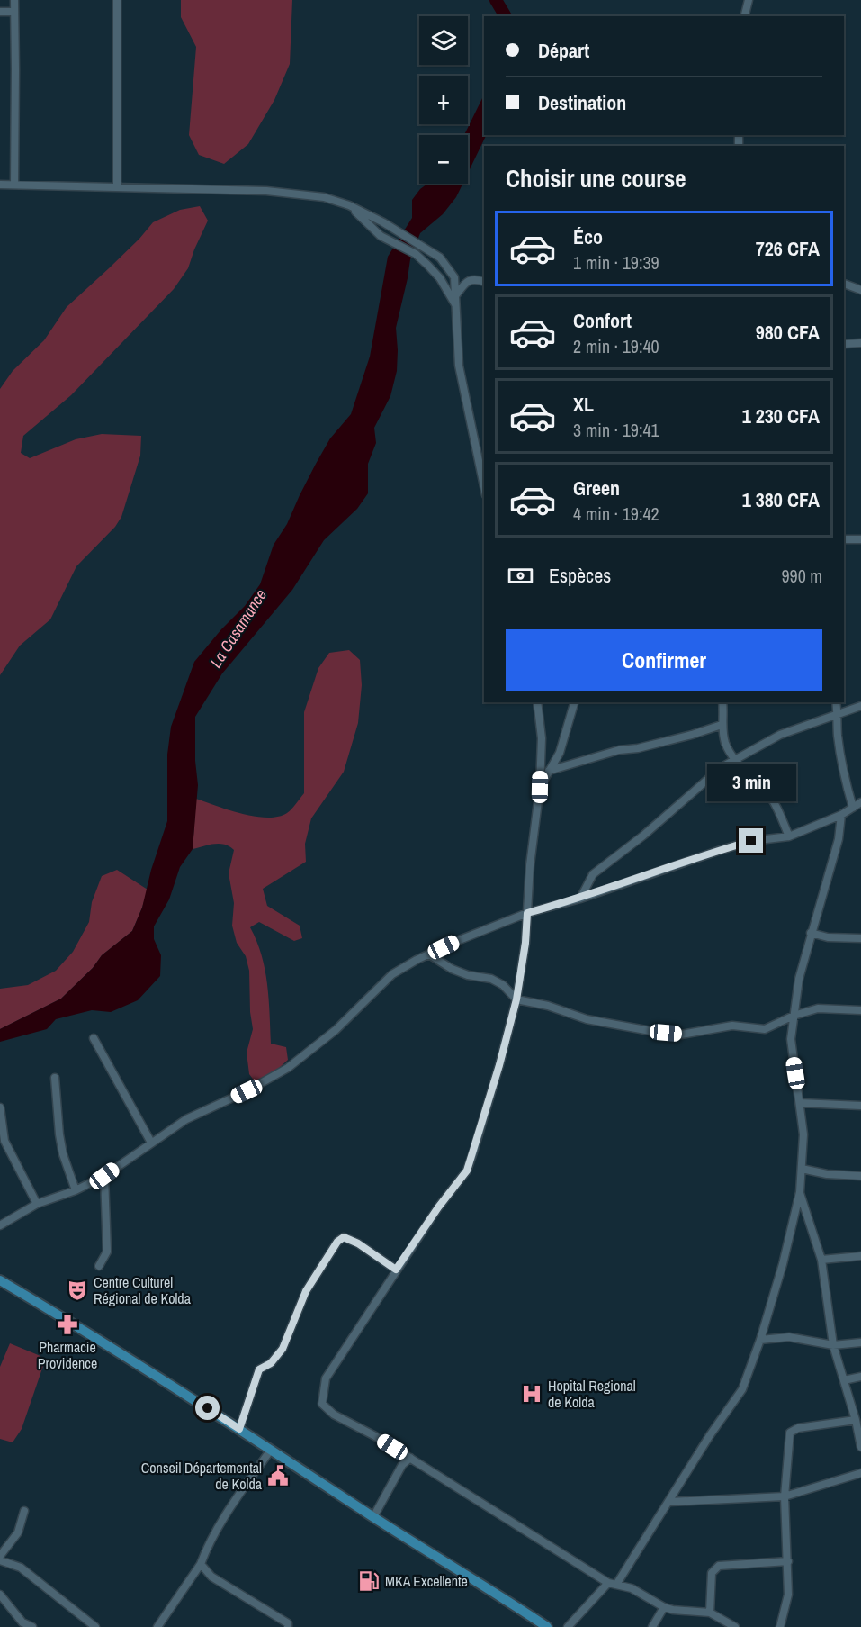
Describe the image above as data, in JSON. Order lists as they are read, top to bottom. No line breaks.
{"water":["La Casamance"],"places":{"theatre":["Centre Culturel Régional de Kolda"],"pharmacy":["Pharmacie Providence"],"hospital":["Hopital Regional de Kolda"],"public building":["Conseil Départemental de Kolda"],"fuel station":["MKA Excellente"]},"page":{"map_buttons":["+","−"],"banner":["Départ","Destination"],"heading":"Choisir une course","list":[{"name":"Éco","note":"1 min · 19:39","value":"726 CFA"},{"name":"Confort","note":"2 min · 19:40","value":"980 CFA"},{"name":"XL","note":"3 min · 19:41","value":"1 230 CFA"},{"name":"Green","note":"4 min · 19:42","value":"1 380 CFA"}],"pay":["Espèces","990 m"],"buttons":"Confirmer","bubble":"3 min"}}
